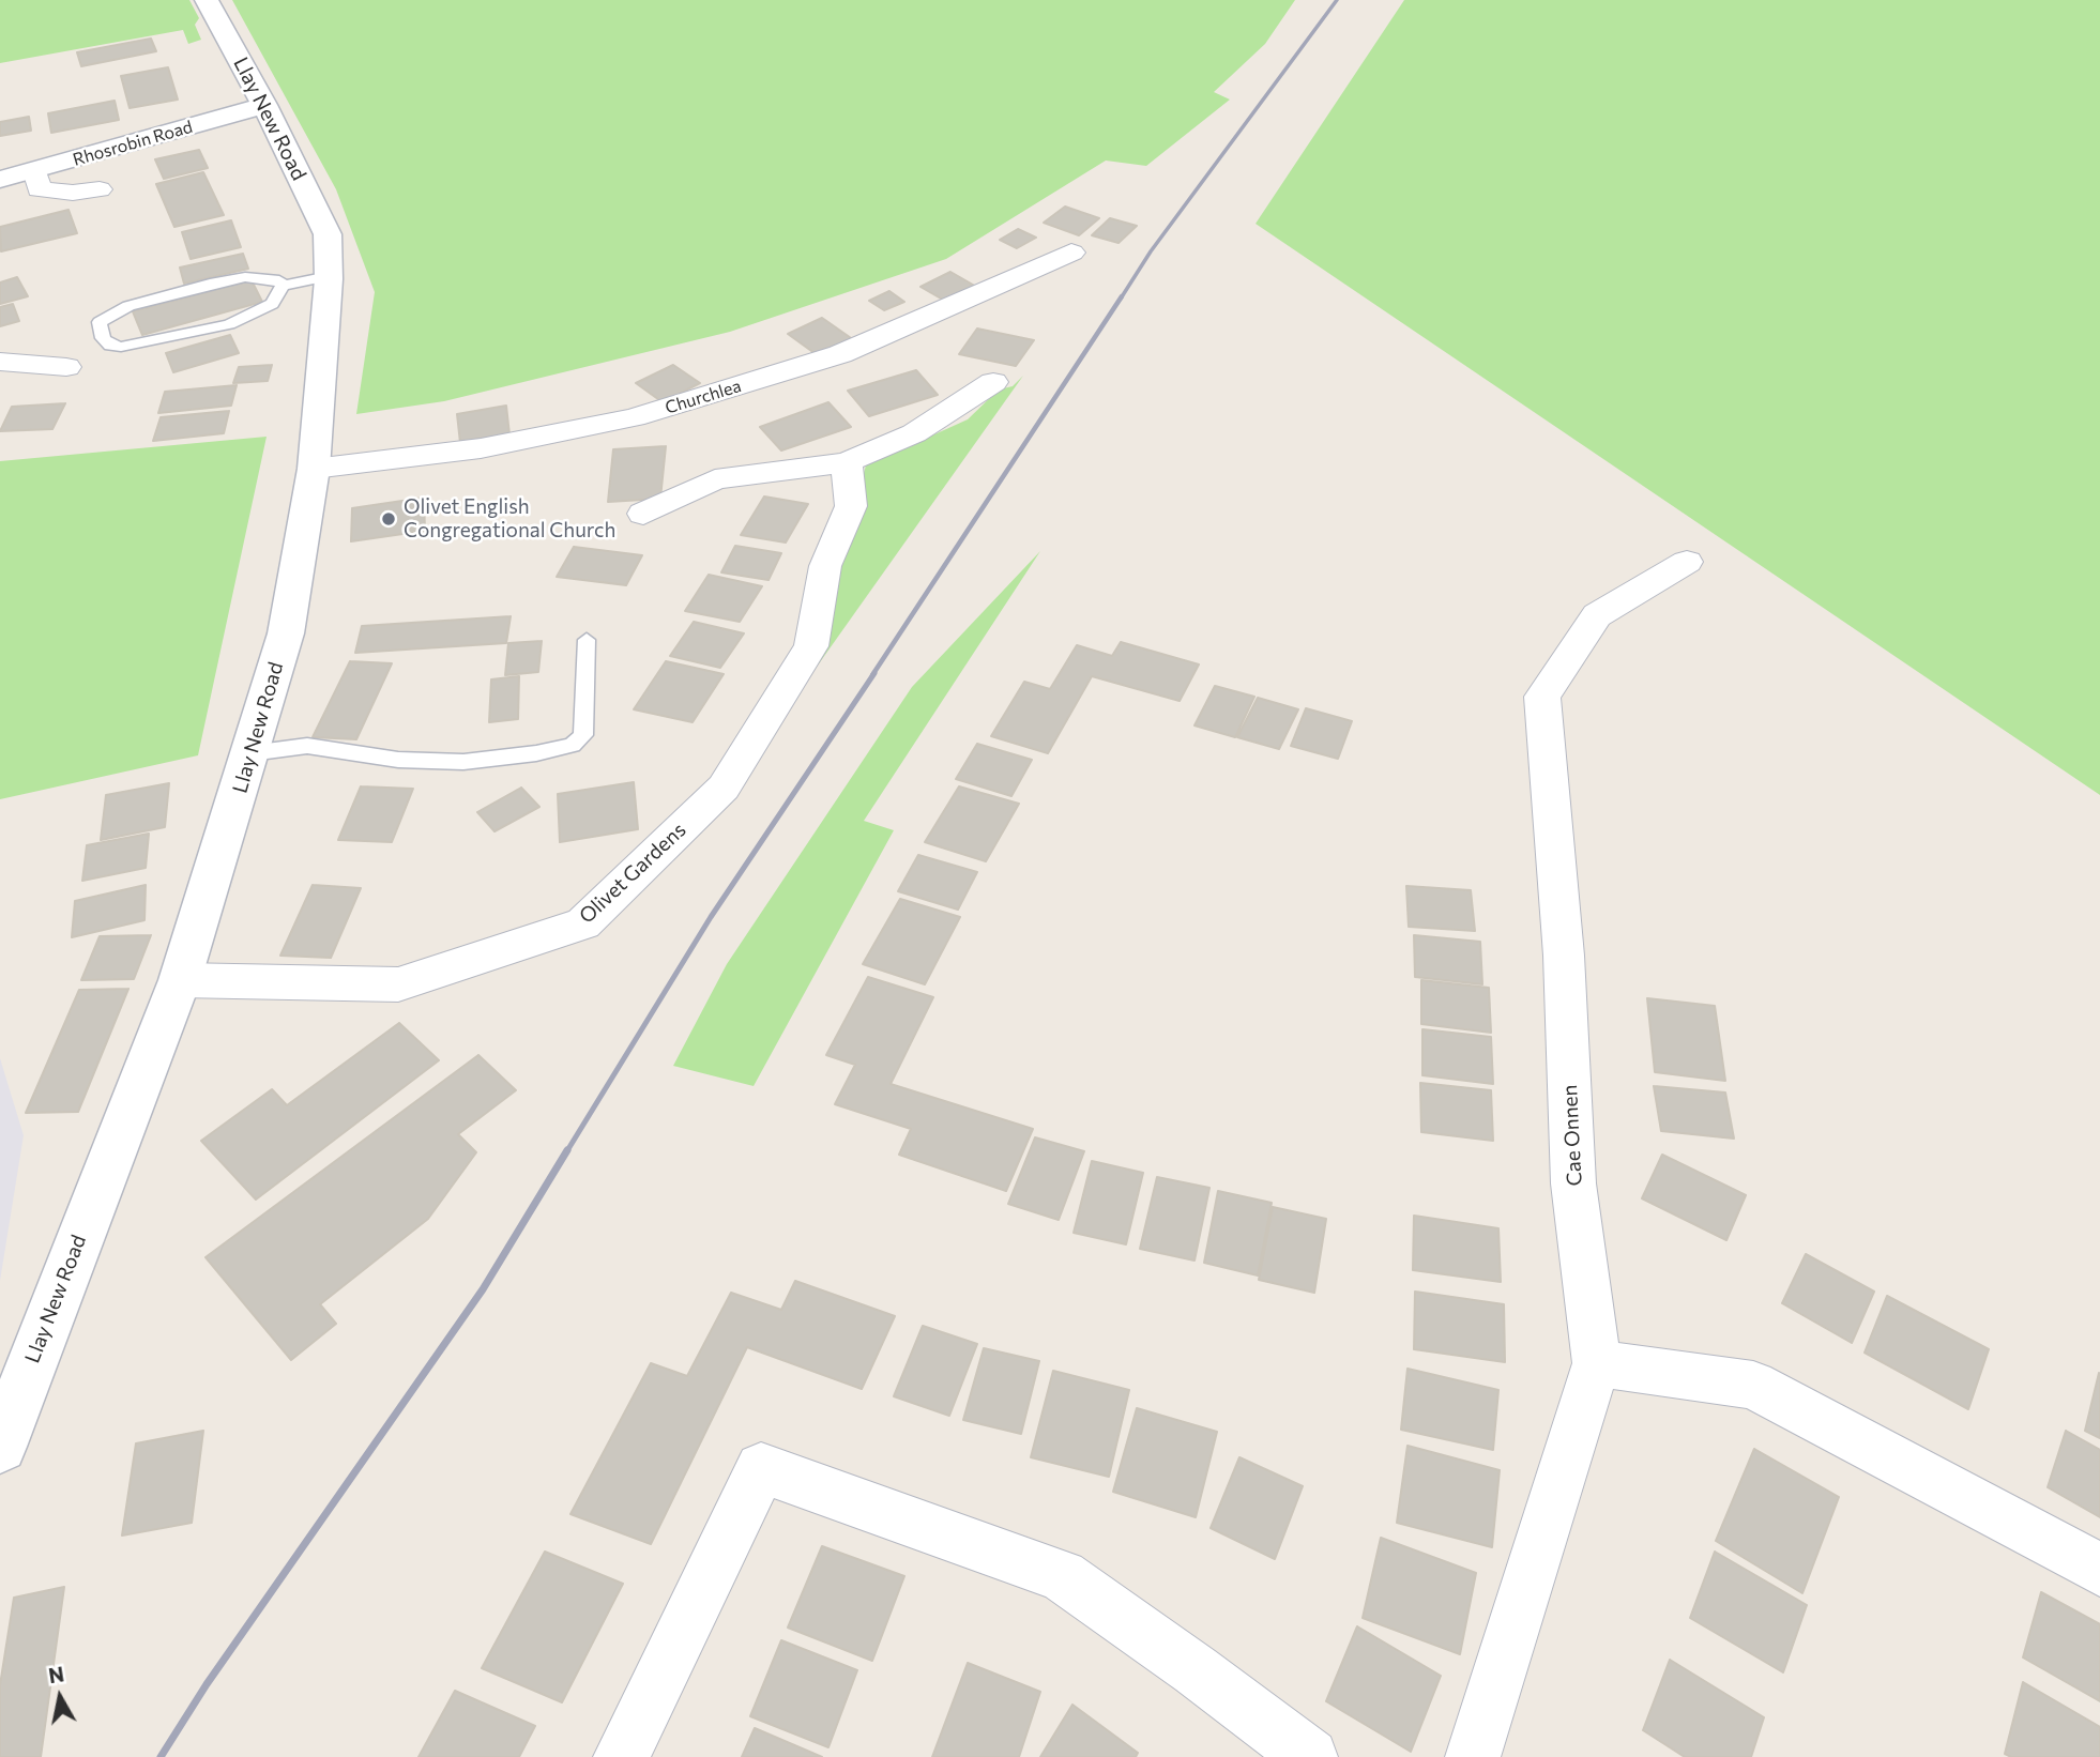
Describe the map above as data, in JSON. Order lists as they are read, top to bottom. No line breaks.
{"streets":{"main road":["Llay New Road","Rhosrobin Road"],"street":["Churchlea","Olivet Gardens","Cae Onnen"]},"crossings":[["Llay New Road","Rhosrobin Road"],["Llay New Road","Churchlea"],["Llay New Road","Olivet Gardens"]],"places":["Olivet English Congregational Church"],"north":"top"}
